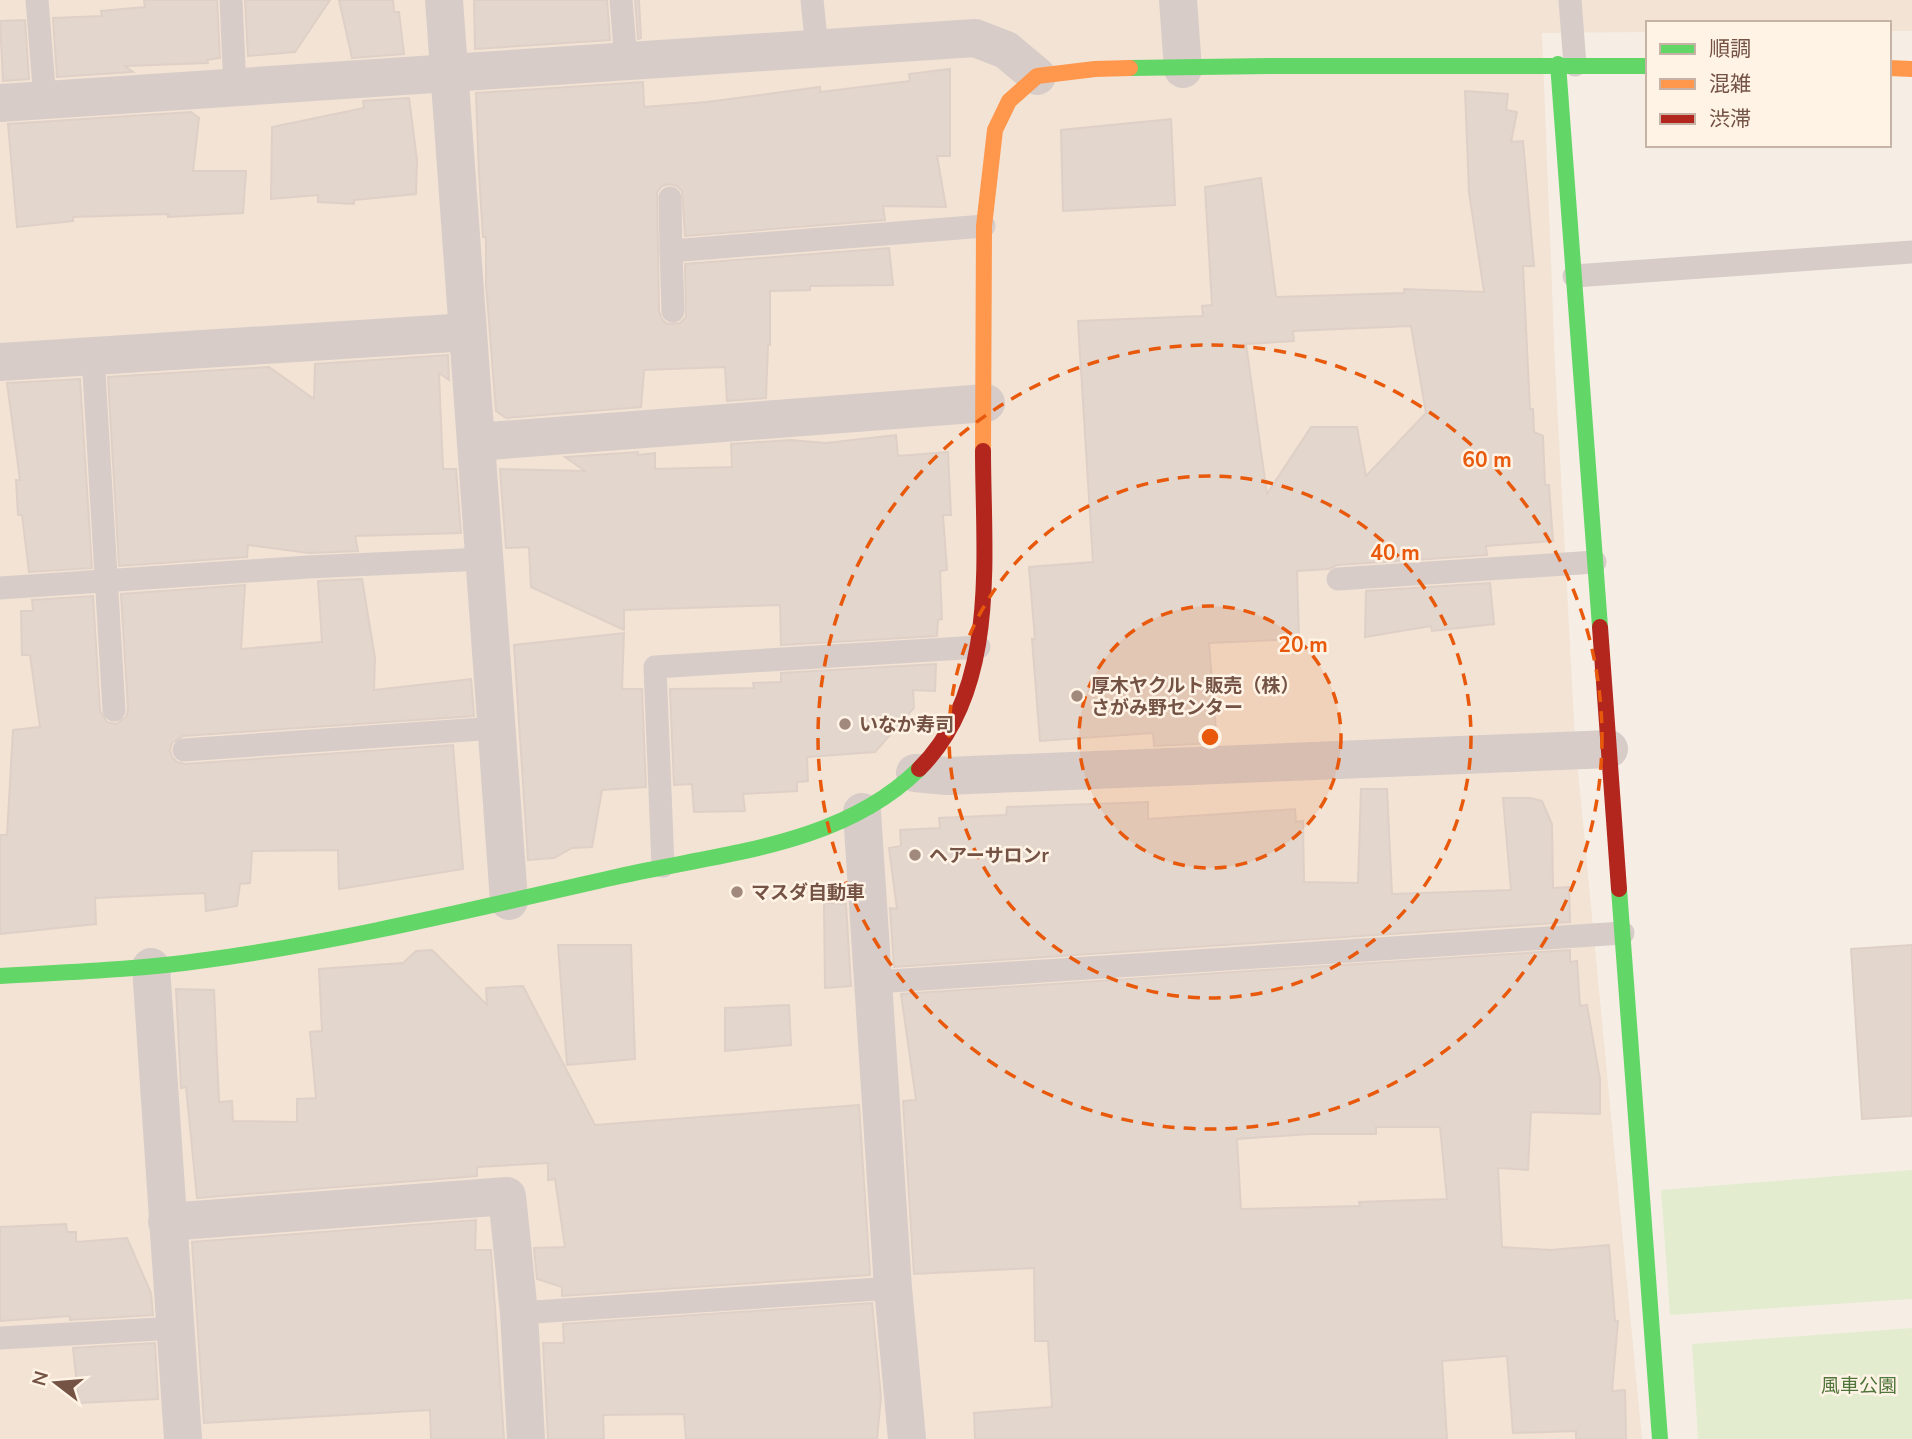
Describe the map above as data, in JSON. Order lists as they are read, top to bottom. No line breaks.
{"parks":["風車公園"],"places":["厚木ヤクルト販売（株） さがみ野センター","いなか寿司","ヘアーサロンr","マスダ自動車"],"legend":["順調","混雑","渋滞"],"north":"left","rings":["60 m","40 m","20 m"]}
